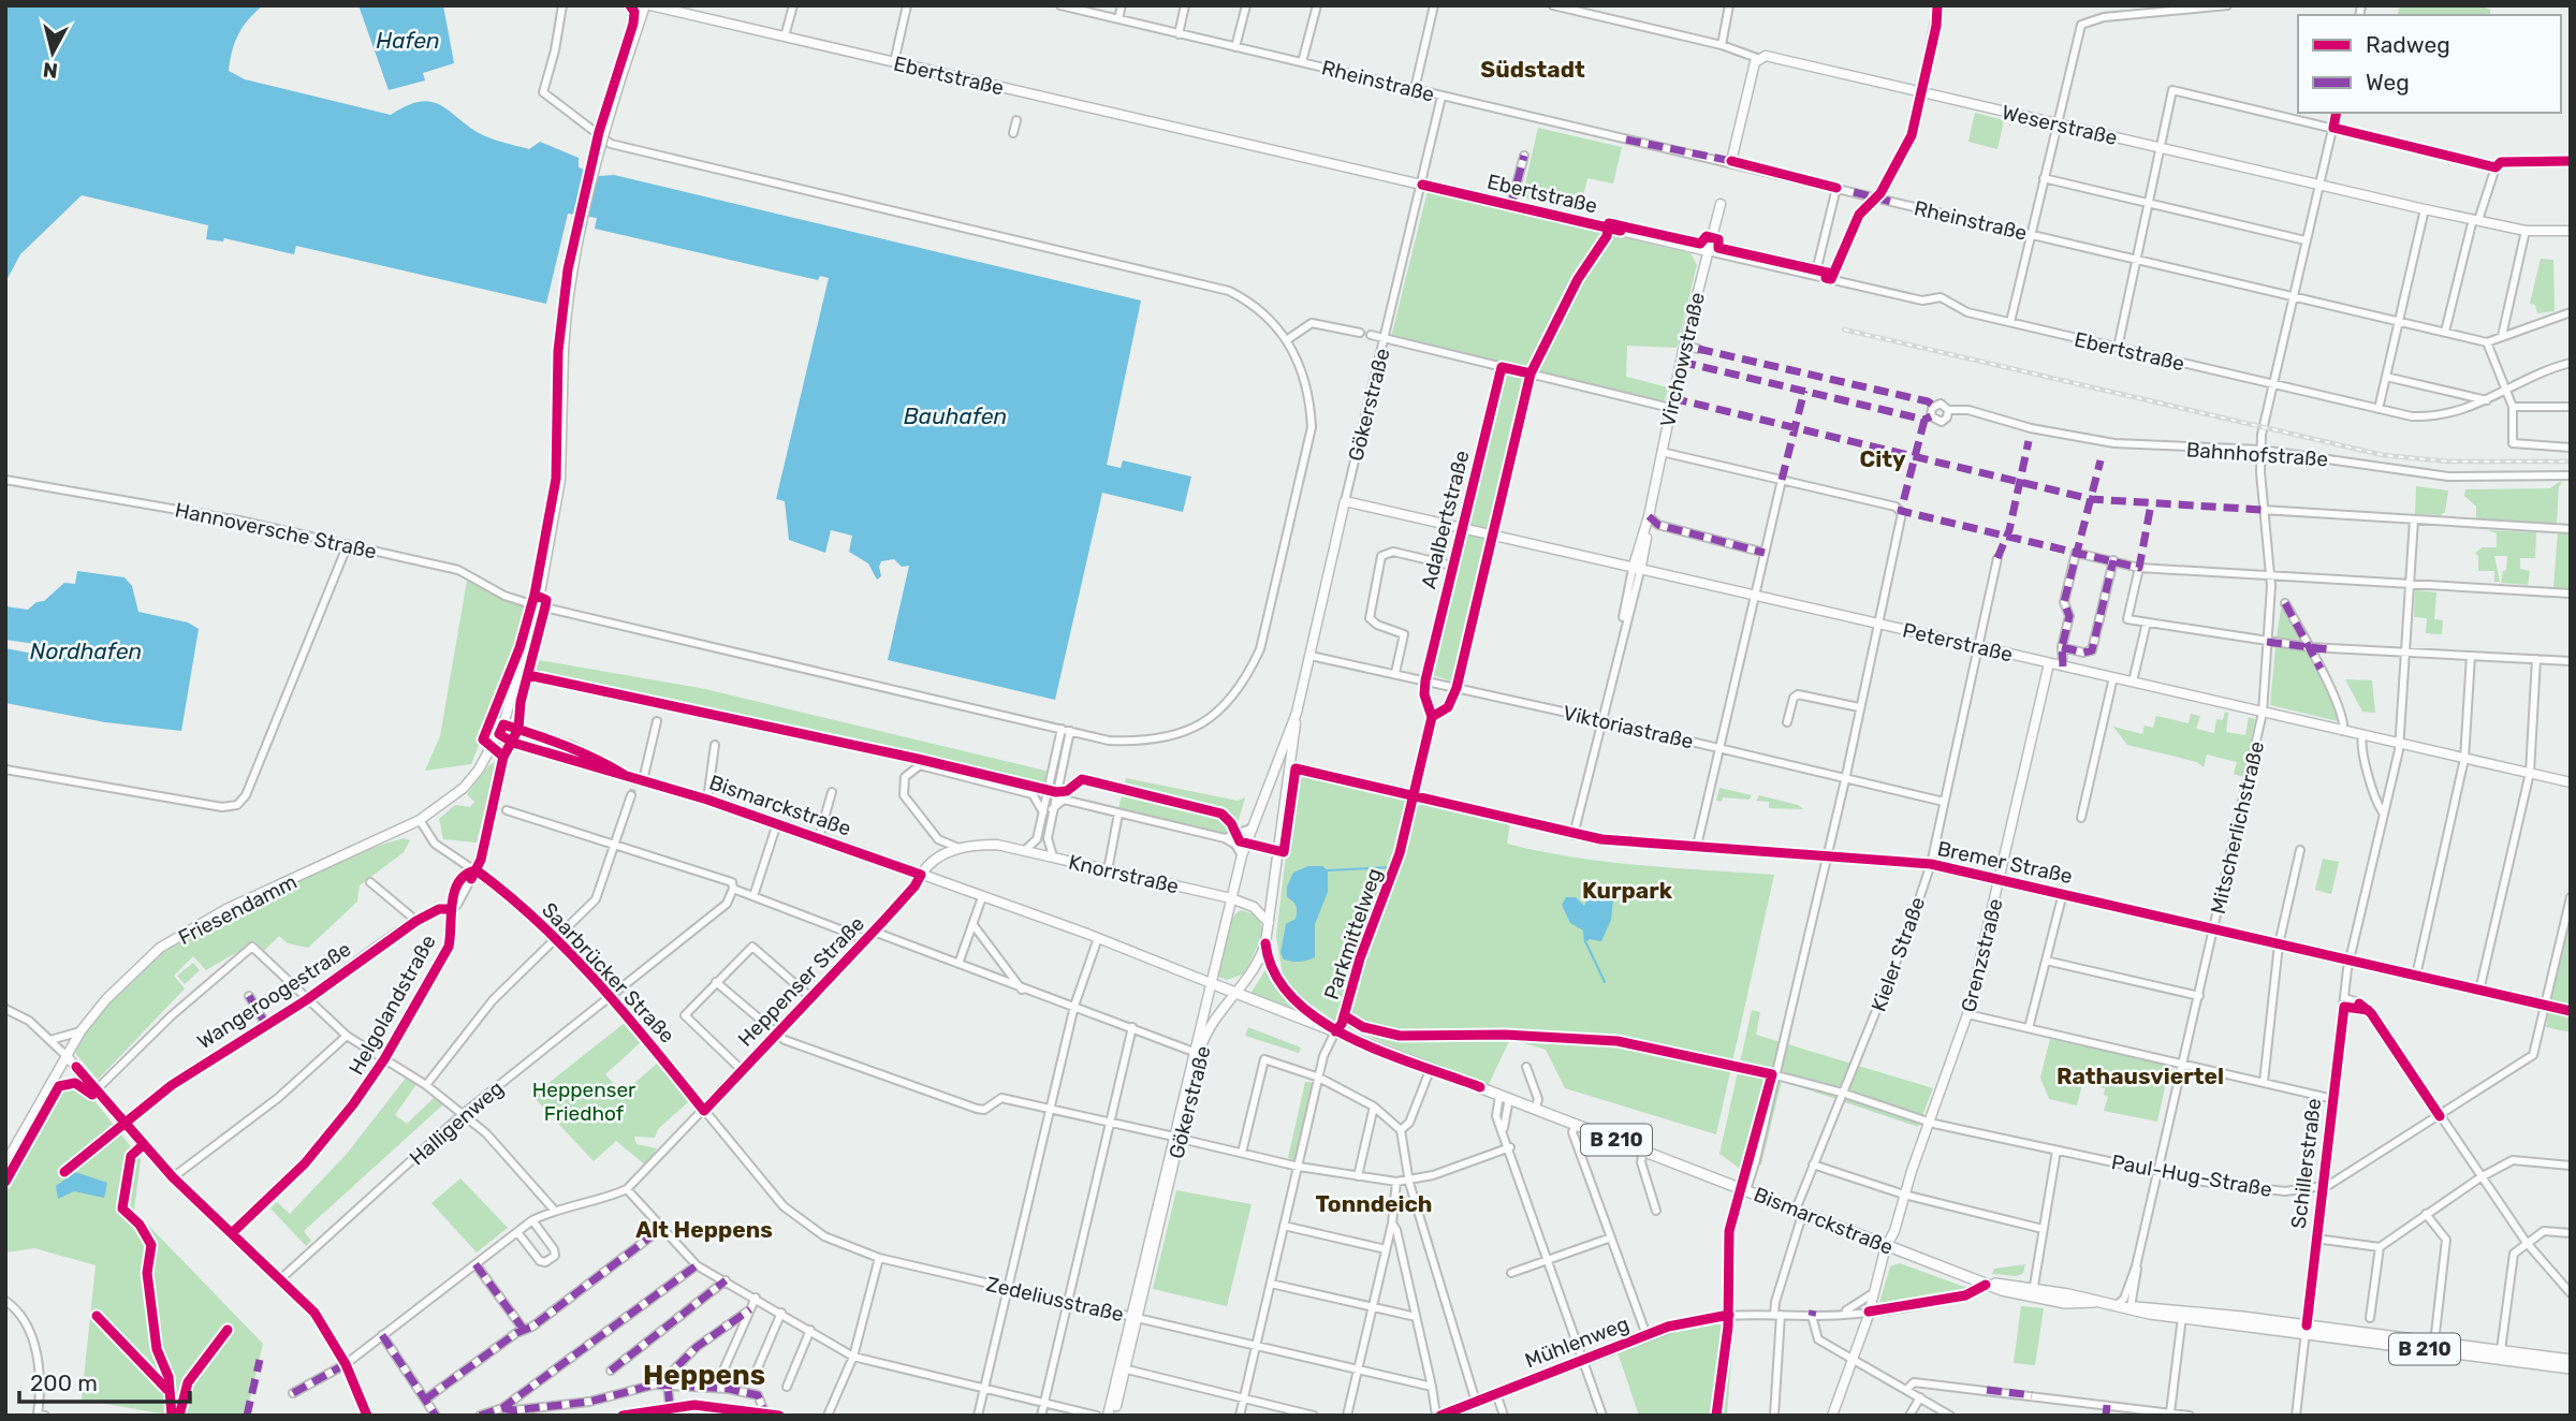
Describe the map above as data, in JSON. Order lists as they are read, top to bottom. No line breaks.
{"streets":{"main road":["Ebertstraße","Weserstraße","Virchowstraße","Gökerstraße","Peterstraße","Bismarckstraße","Knorrstraße","Friesendamm","Grenzstraße","Heppenser Straße","B 210"],"street":["Rheinstraße","Bahnhofstraße","Adalbertstraße","Hannoversche Straße","Viktoriastraße","Mitscherlichstraße","Bremer Straße","Kieler Straße","Saarbrücker Straße","Wangeroogestraße","Helgolandstraße","Halligenweg","Schillerstraße","Paul-Hug-Straße","Zedeliusstraße","Mühlenweg"],"cycle path":["Parkmittelweg"]},"crossings":[["Ebertstraße","Virchowstraße"],["Ebertstraße","Gökerstraße"],["Ebertstraße","Mitscherlichstraße"],["Ebertstraße","Friesendamm"],["Rheinstraße","Gökerstraße"],["Rheinstraße","Mitscherlichstraße"],["Weserstraße","Mitscherlichstraße"],["Virchowstraße","Peterstraße"],["Virchowstraße","Viktoriastraße"],["Virchowstraße","Bremer Straße"],["Gökerstraße","Peterstraße"],["Gökerstraße","Viktoriastraße"],["Gökerstraße","Bismarckstraße"],["Gökerstraße","Knorrstraße"],["Gökerstraße","Zedeliusstraße"],["Bahnhofstraße","Mitscherlichstraße"],["Adalbertstraße","Peterstraße"],["Adalbertstraße","Viktoriastraße"],["Hannoversche Straße","Friesendamm"],["Peterstraße","Mitscherlichstraße"],["Peterstraße","Kieler Straße"],["Peterstraße","Grenzstraße"],["Peterstraße","Schillerstraße"],["Viktoriastraße","Kieler Straße"],["Bismarckstraße","Mitscherlichstraße"],["Bismarckstraße","Friesendamm"],["Bismarckstraße","Kieler Straße"],["Bismarckstraße","Grenzstraße"],["Bismarckstraße","Heppenser Straße"],["Bismarckstraße","Schillerstraße"],["Bismarckstraße","Mühlenweg"],["Mitscherlichstraße","Bremer Straße"],["Mitscherlichstraße","Paul-Hug-Straße"],["Bremer Straße","Kieler Straße"],["Bremer Straße","Grenzstraße"],["Bremer Straße","Schillerstraße"],["Knorrstraße","Heppenser Straße"],["Friesendamm","Saarbrücker Straße"],["Kieler Straße","Paul-Hug-Straße"],["Kieler Straße","Mühlenweg"],["Grenzstraße","Paul-Hug-Straße"],["Grenzstraße","Mühlenweg"],["Saarbrücker Straße","Heppenser Straße"],["Saarbrücker Straße","Helgolandstraße"],["Saarbrücker Straße","Halligenweg"],["Saarbrücker Straße","Zedeliusstraße"],["Heppenser Straße","Zedeliusstraße"],["Wangeroogestraße","Helgolandstraße"],["Schillerstraße","Paul-Hug-Straße"]],"districts":["Südstadt","City","Kurpark","Rathausviertel","Tonndeich","Alt Heppens","Heppens"],"water":["Hafen","Bauhafen","Nordhafen"],"parks":["Heppenser Friedhof"],"legend":["Radweg","Weg"],"scale_bar":"200 m","north":"bottom"}
